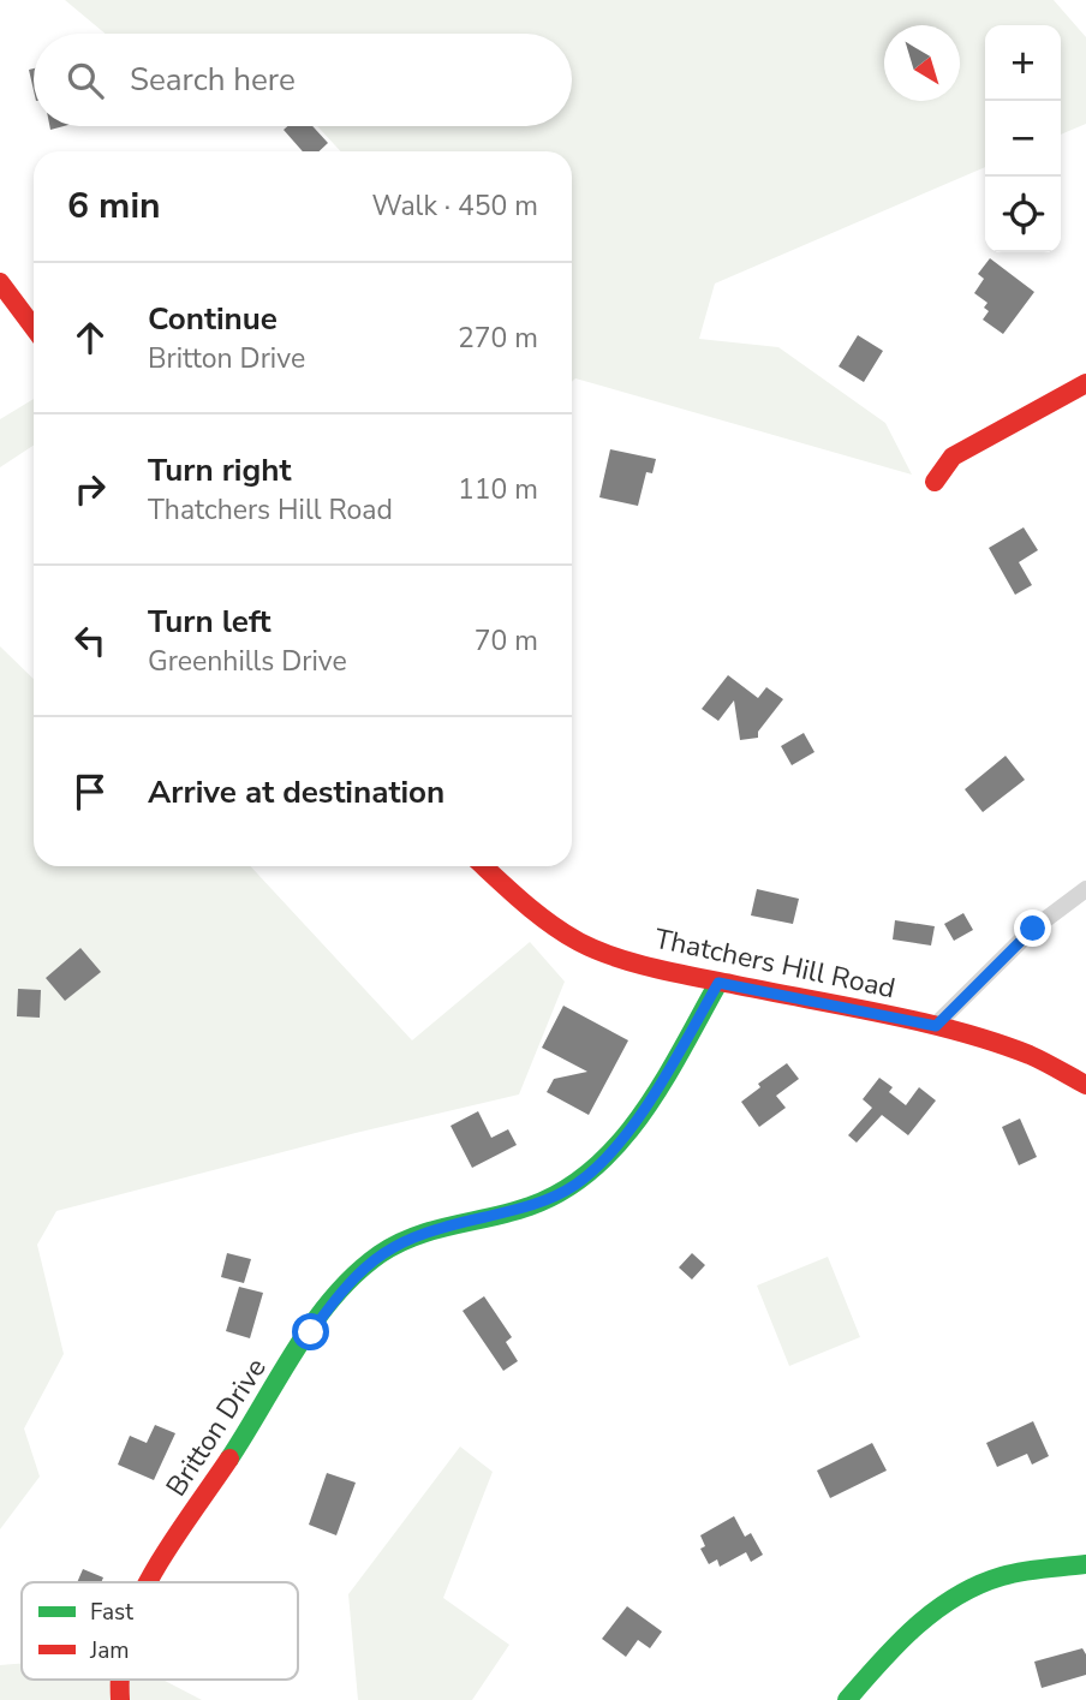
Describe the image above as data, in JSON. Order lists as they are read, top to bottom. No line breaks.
{"streets":{"street":["Thatchers Hill Road","Britton Drive"]},"crossings":[["Thatchers Hill Road","Britton Drive"]],"legend":["Fast","Jam"],"north":"bottom right","page":{"map_buttons":["+","−"],"search":"Search here","heading":["6 min","Walk · 450 m"],"list":[["Continue","Britton Drive","270 m"],["Turn right","Thatchers Hill Road","110 m"],["Turn left","Greenhills Drive","70 m"],"Arrive at destination"]}}
